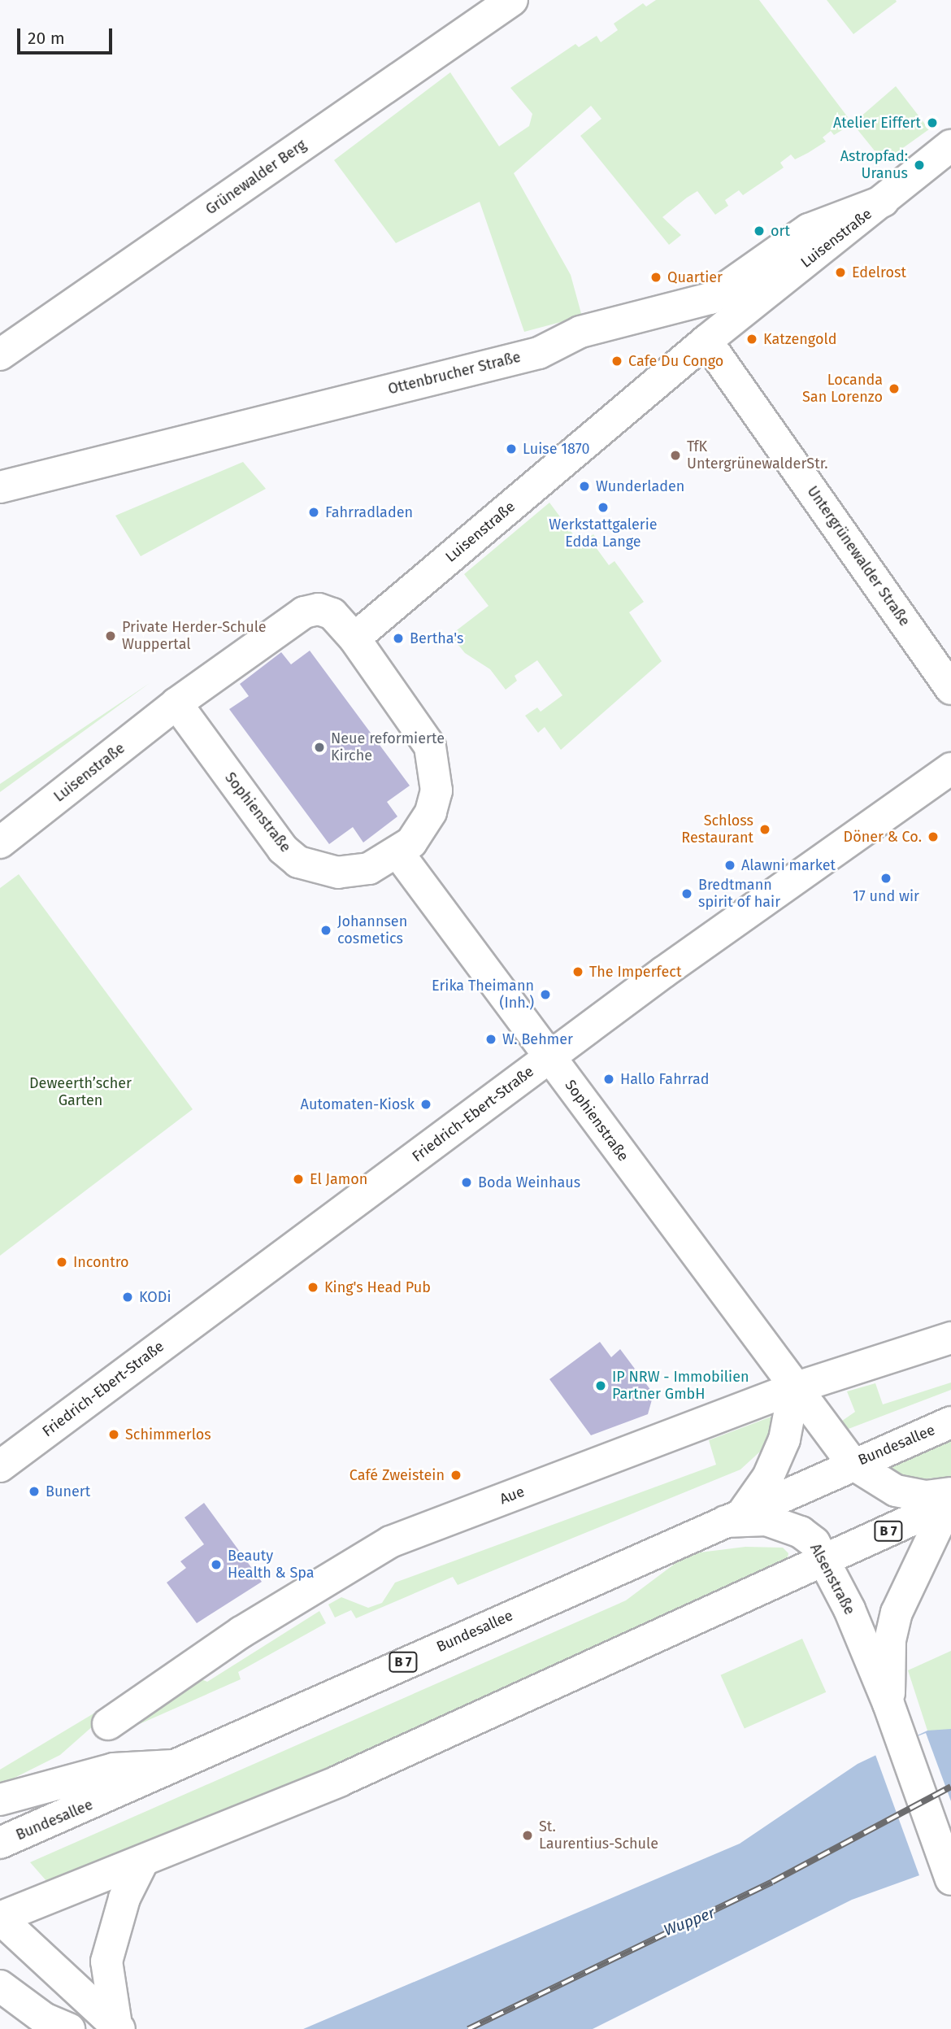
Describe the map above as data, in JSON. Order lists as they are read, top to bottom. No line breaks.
{"streets":{"street":["Grünewalder Berg","Luisenstraße","Ottenbrucher Straße","Untergrünewalder Straße","Sophienstraße","Friedrich-Ebert-Straße","Bundesallee","Aue","B 7","Alsenstraße"]},"crossings":[["Luisenstraße","Ottenbrucher Straße"],["Luisenstraße","Untergrünewalder Straße"],["Luisenstraße","Sophienstraße"],["Sophienstraße","Friedrich-Ebert-Straße"],["Sophienstraße","Bundesallee"],["Sophienstraße","Aue"],["Sophienstraße","B 7"],["Sophienstraße","Alsenstraße"],["Bundesallee","B 7"],["Bundesallee","Alsenstraße"],["B 7","Alsenstraße"]],"water":["Wupper"],"parks":["Deweerth’scher Garten"],"places":["Atelier Eiffert","Astropfad: Uranus","ort","Edelrost","Quartier","Katzengold","Cafe Du Congo","Locanda San Lorenzo","Luise 1870","TfK UntergrünewalderStr.","Wunderladen","Werkstattgalerie Edda Lange","Fahrradladen","Private Herder-Schule Wuppertal","Bertha's","Neue reformierte Kirche","Schloss Restaurant","Döner & Co.","Alawni market","17 und wir","Bredtmann spirit of hair","Johannsen cosmetics","The Imperfect","Erika Theimann (Inh.)","W. Behmer","Hallo Fahrrad","Automaten-Kiosk","El Jamon","Boda Weinhaus","Incontro","King's Head Pub","KODi","IP NRW - Immobilien Partner GmbH","Schimmerlos","Café Zweistein","Bunert","Beauty Health & Spa","St. Laurentius-Schule"],"scale_bar":"20 m"}
